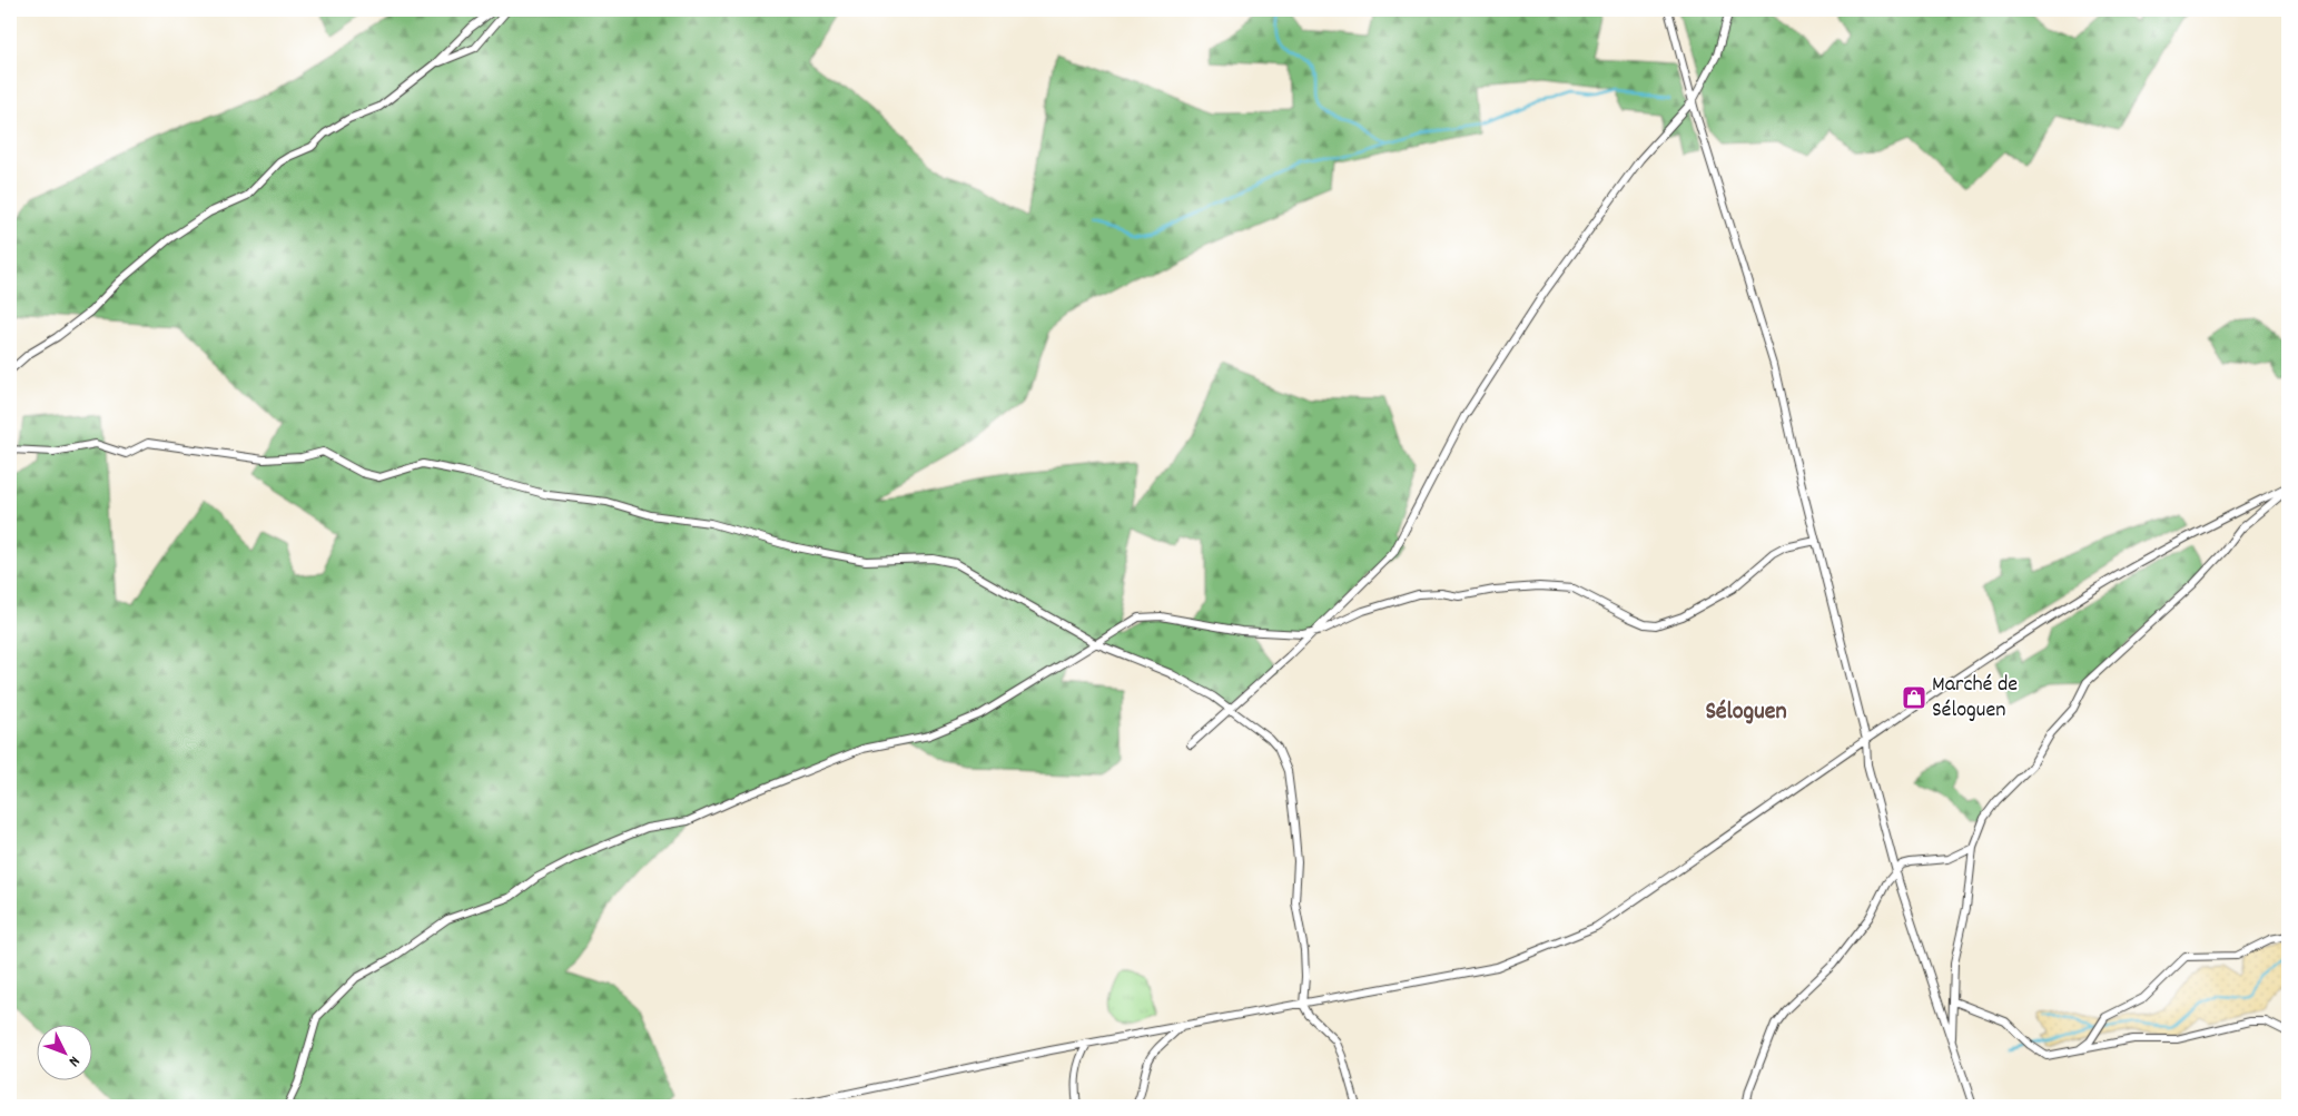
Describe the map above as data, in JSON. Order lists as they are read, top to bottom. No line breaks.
{"districts":["Séloguen"],"places":{"shop":["Marché de Séloguen"]},"north":"bottom right"}
